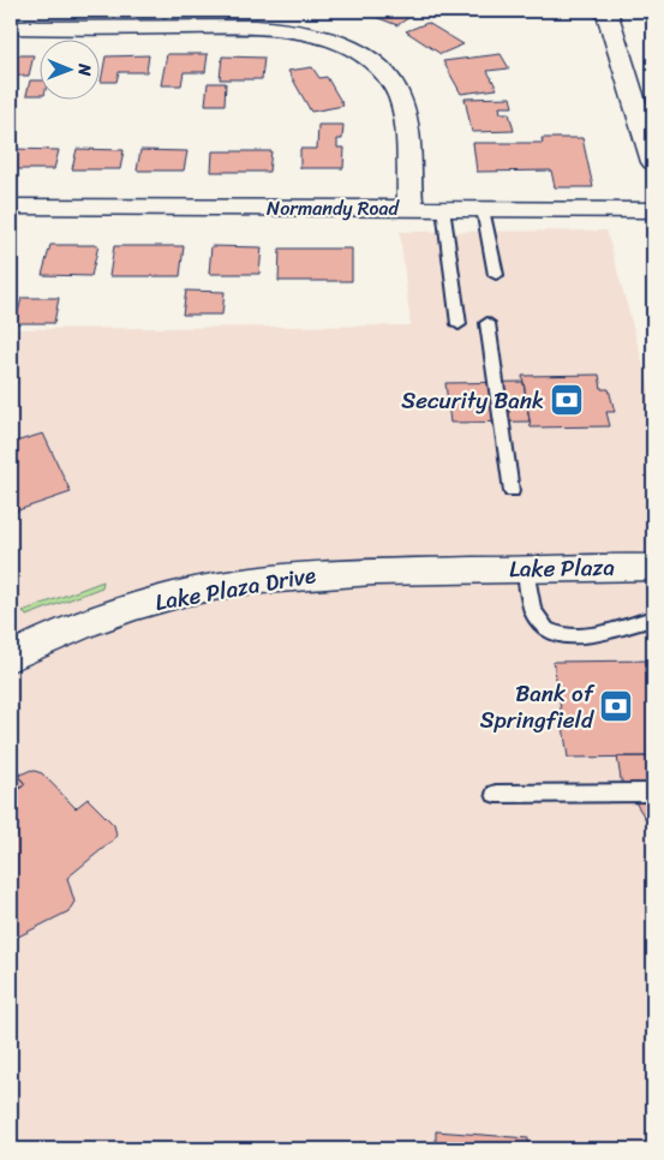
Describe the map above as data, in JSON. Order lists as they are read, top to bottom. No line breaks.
{"streets":{"street":["Normandy Road","Lake Plaza","Lake Plaza Drive"]},"crossings":[["Lake Plaza","Lake Plaza Drive"]],"places":{"bank":["Security Bank","Bank of Springfield"]},"north":"right"}
